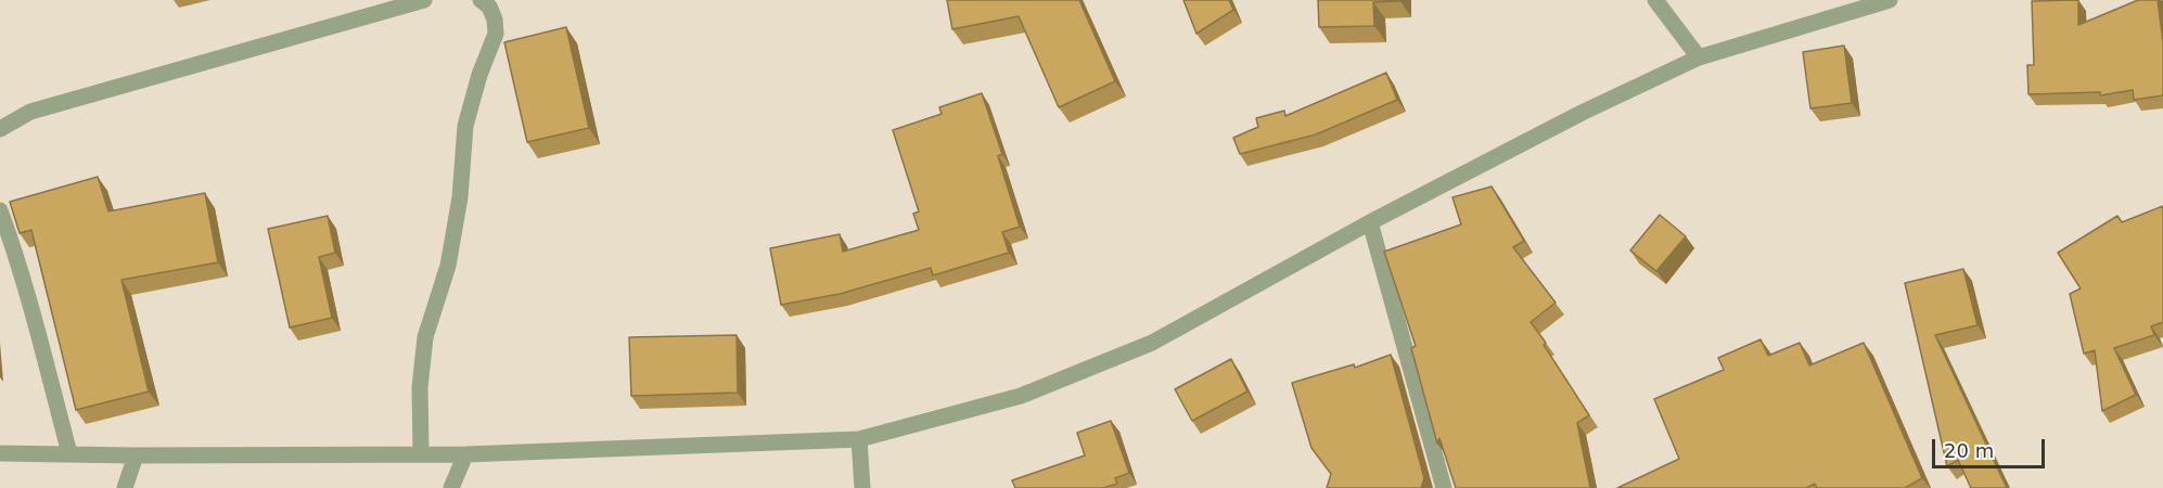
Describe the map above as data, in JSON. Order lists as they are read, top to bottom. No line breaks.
{"scale_bar":"20 m"}
